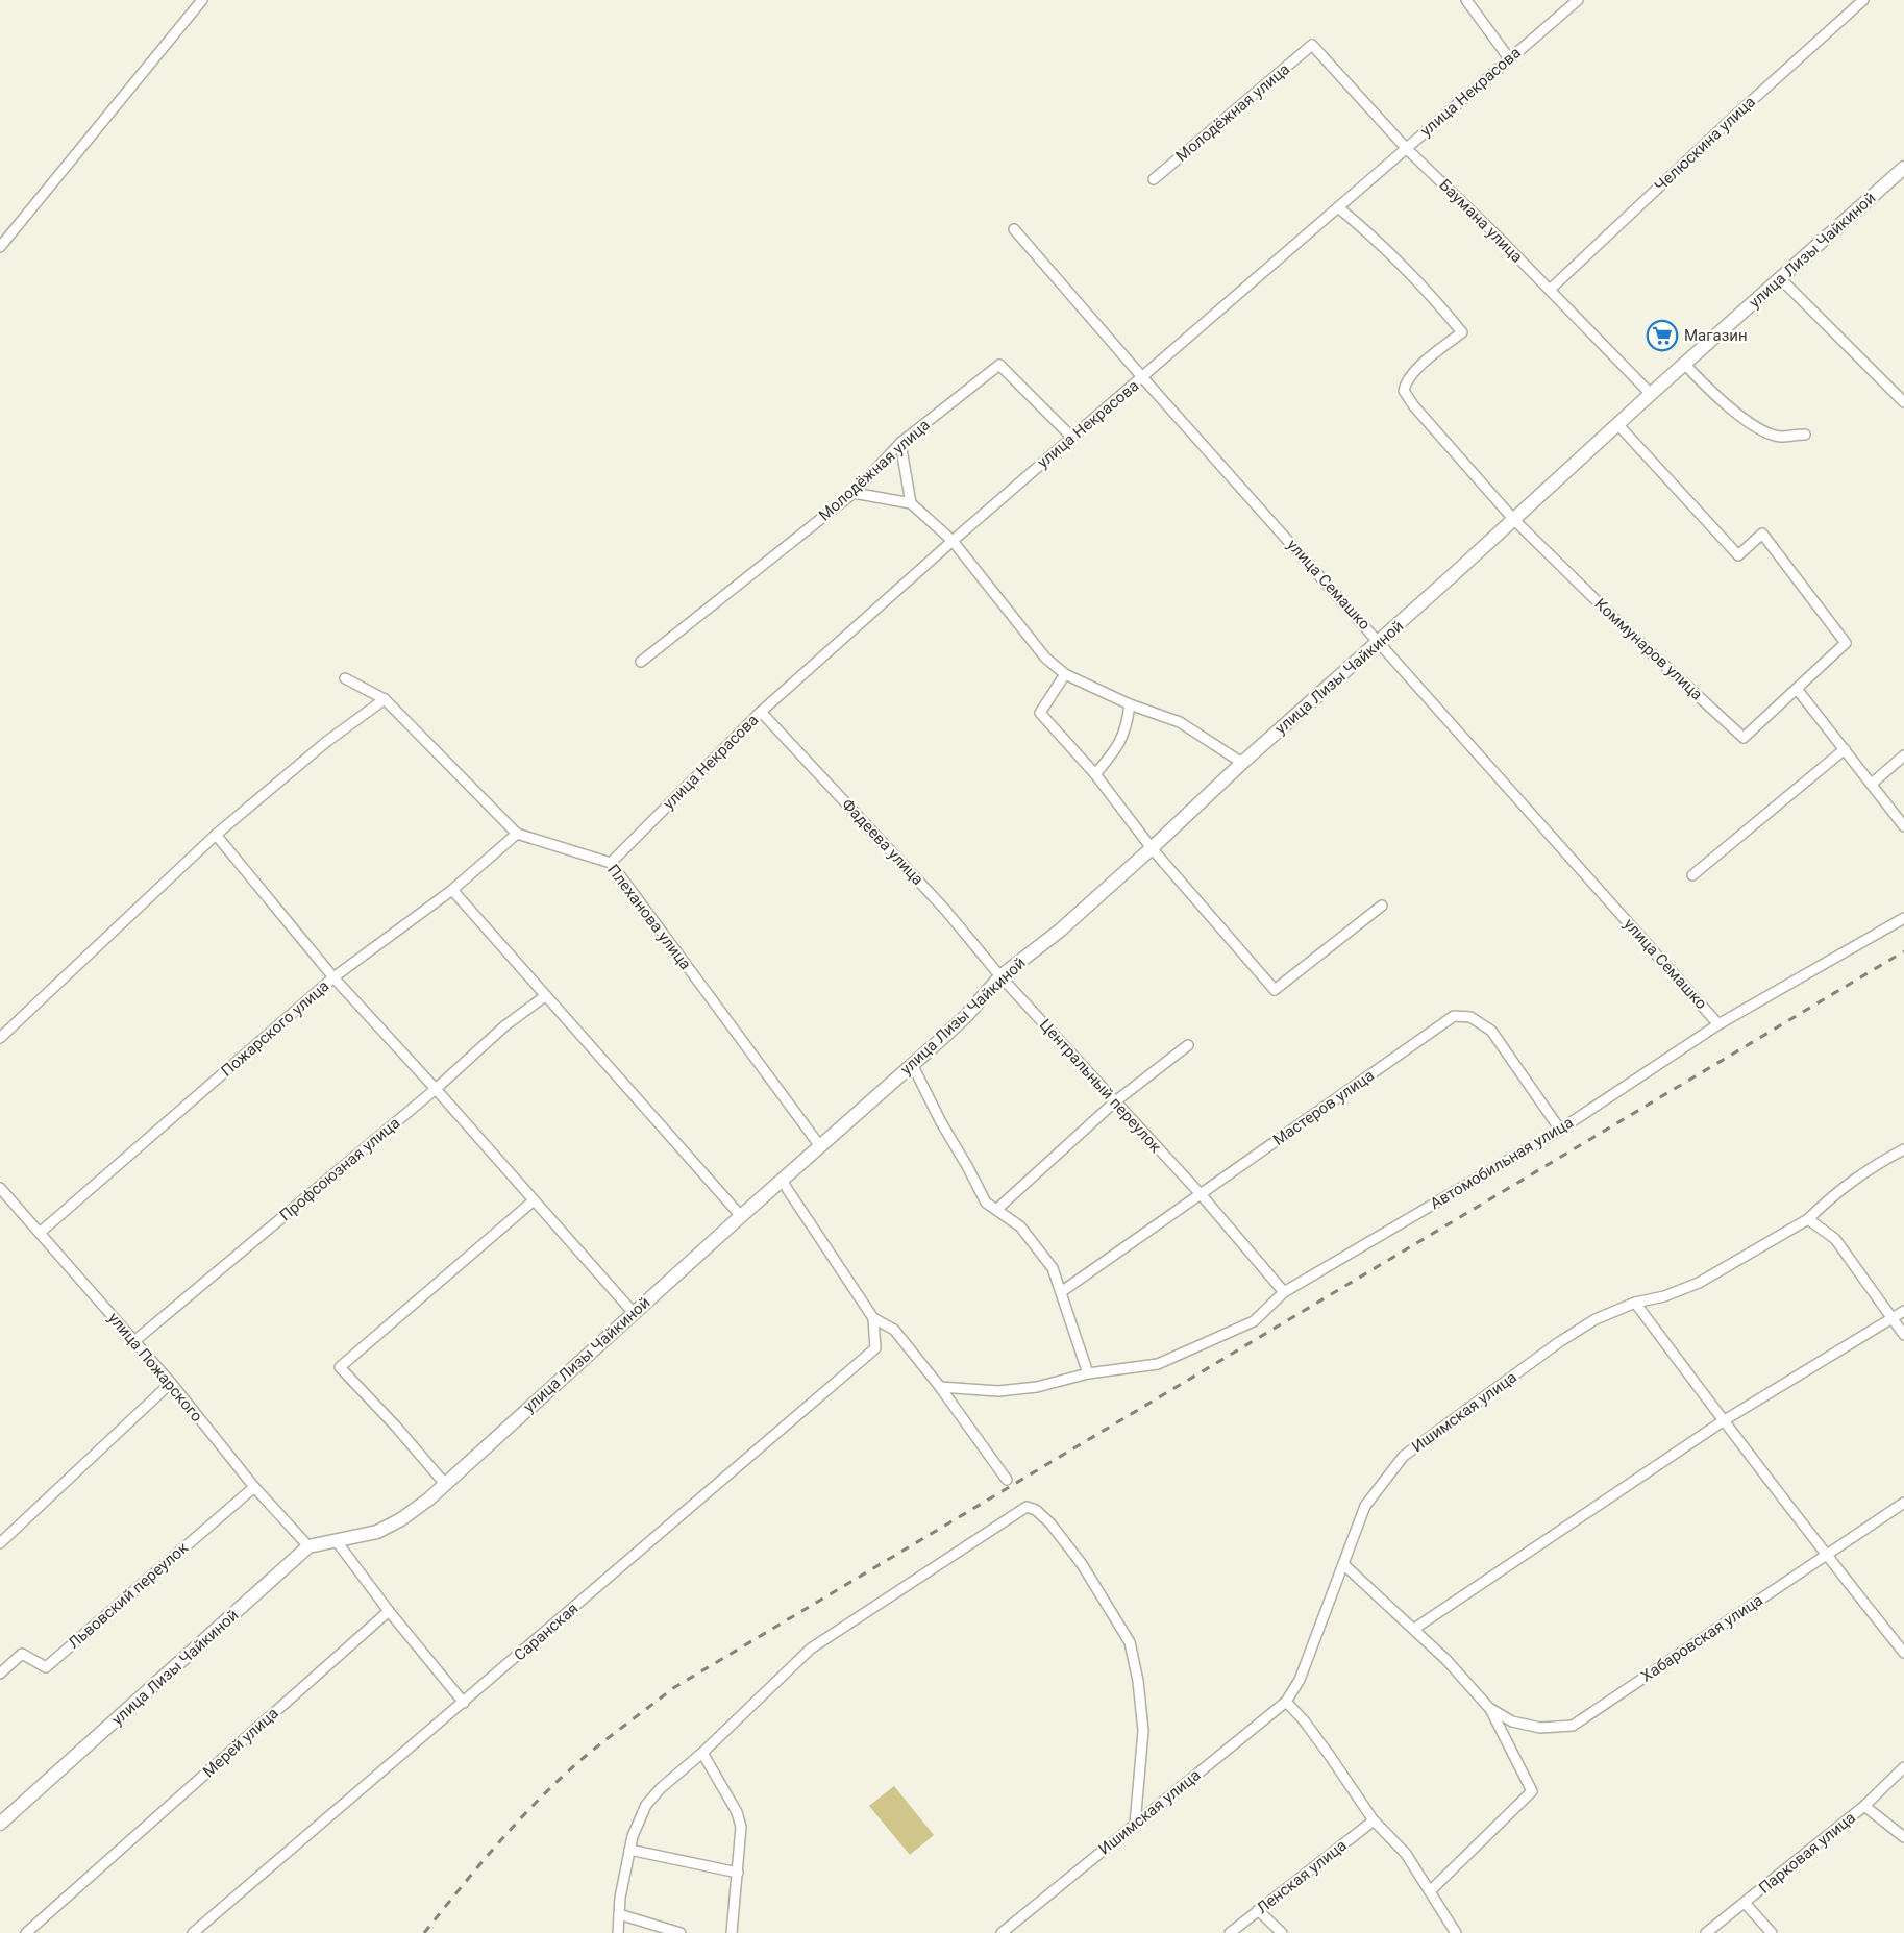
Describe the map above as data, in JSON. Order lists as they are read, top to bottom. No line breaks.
{"streets":{"street":["улица Некрасова","Молодёжная улица","Челюскина улица","Баумана улица","улица Лизы Чайкиной","улица Семашко","Коммунаров улица","Фадеева улица","Плеханова улица","Пожарского улица","Центральный переулок","Мастеров улица","Автомобильная улица","Профсоюзная улица","улица Пожарского","Ишимская улица","Львовский переулок","Саранская","Хабаровская улица","Мерей улица","Парковая улица","Ленская улица"]},"crossings":[["улица Некрасова","Молодёжная улица"],["улица Некрасова","Баумана улица"],["улица Некрасова","улица Семашко"],["улица Некрасова","Коммунаров улица"],["улица Некрасова","Фадеева улица"],["улица Некрасова","Плеханова улица"],["Молодёжная улица","Баумана улица"],["Челюскина улица","Баумана улица"],["Баумана улица","улица Лизы Чайкиной"],["улица Лизы Чайкиной","улица Семашко"],["улица Лизы Чайкиной","Коммунаров улица"],["улица Лизы Чайкиной","Фадеева улица"],["улица Лизы Чайкиной","Плеханова улица"],["улица Лизы Чайкиной","Центральный переулок"],["улица Лизы Чайкиной","улица Пожарского"],["улица Семашко","Автомобильная улица"],["Фадеева улица","Центральный переулок"],["Плеханова улица","Пожарского улица"],["Пожарского улица","улица Пожарского"],["Центральный переулок","Мастеров улица"],["Центральный переулок","Автомобильная улица"],["Мастеров улица","Автомобильная улица"],["Профсоюзная улица","улица Пожарского"],["улица Пожарского","Львовский переулок"],["Ишимская улица","Хабаровская улица"]],"places":{"supermarket":["Магазин"]}}
